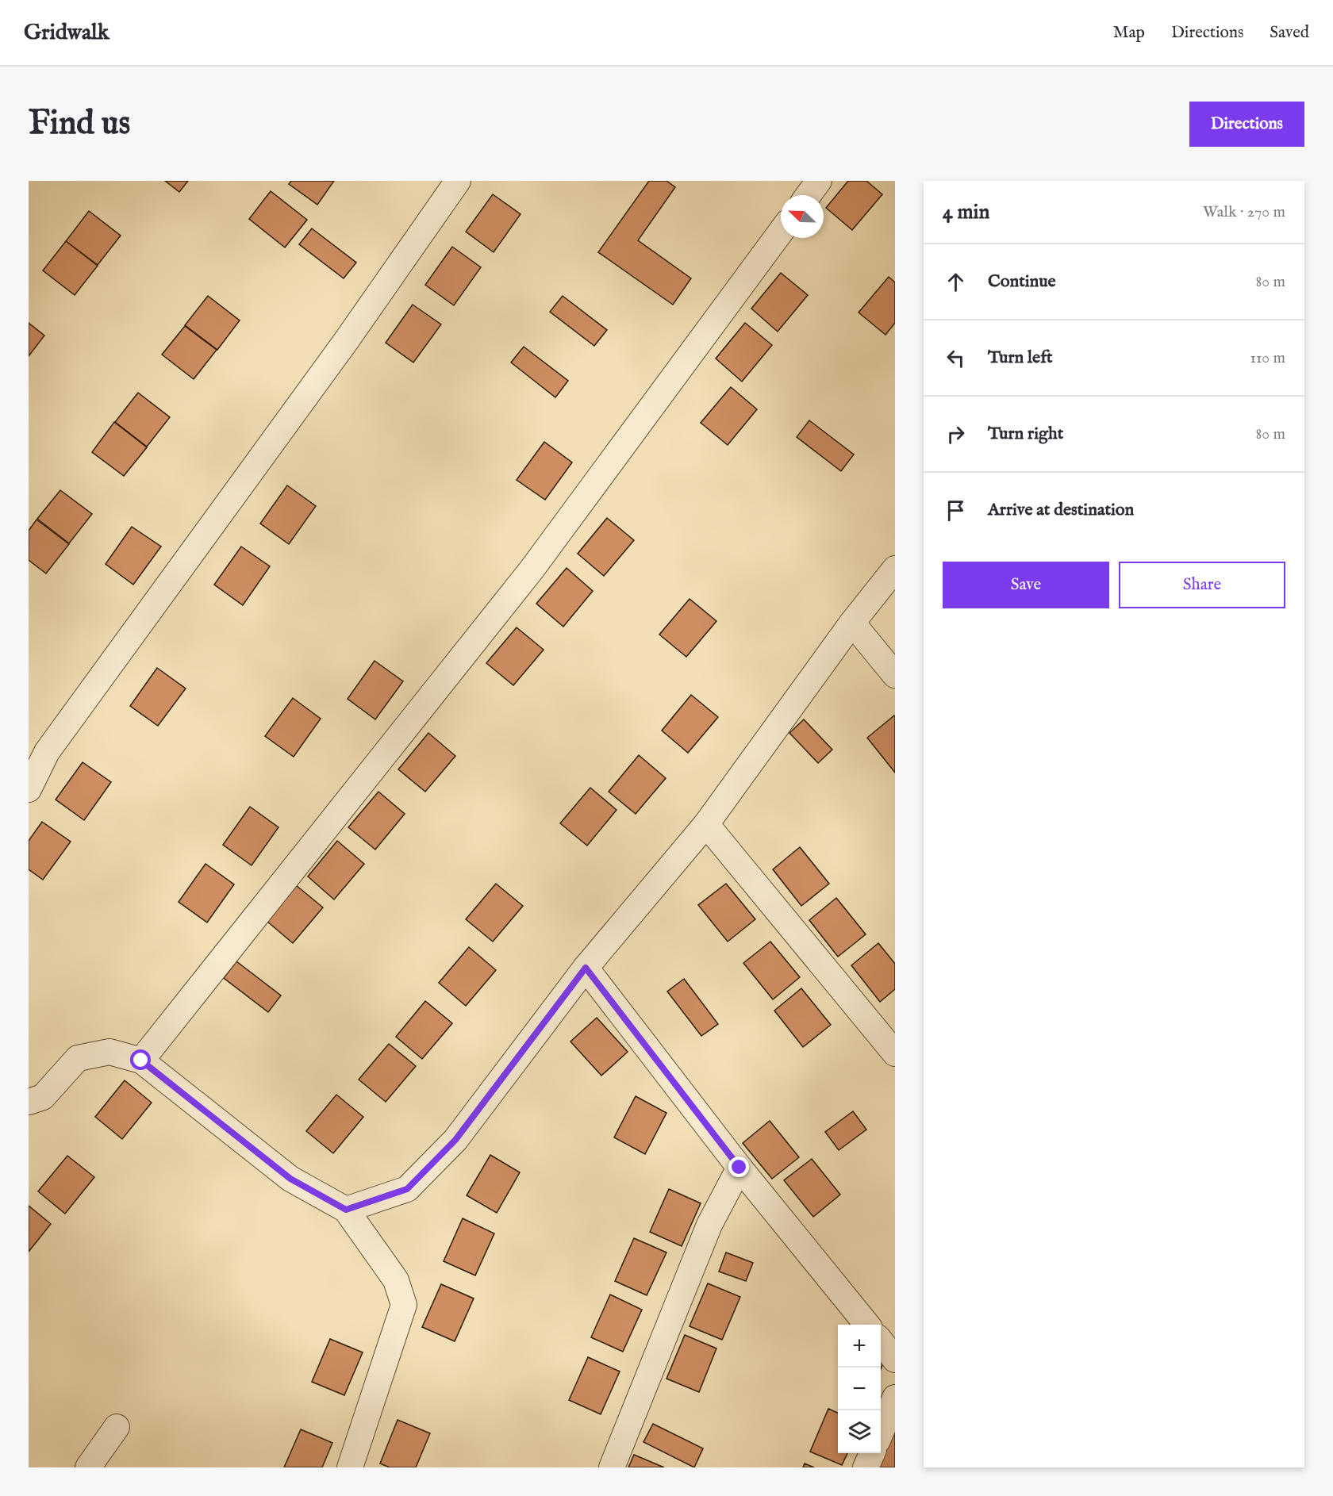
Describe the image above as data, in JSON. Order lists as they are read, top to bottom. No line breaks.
{"north":"top left","page":{"header":"Gridwalk","nav":["Map","Directions","Saved"],"buttons":["Directions",["Save","Share"]],"title":"Find us","heading":["4 min","Walk · 270 m"],"list":[["Continue","80 m"],["Turn left","110 m"],["Turn right","80 m"],"Arrive at destination"],"map_buttons":["+","−"]}}
